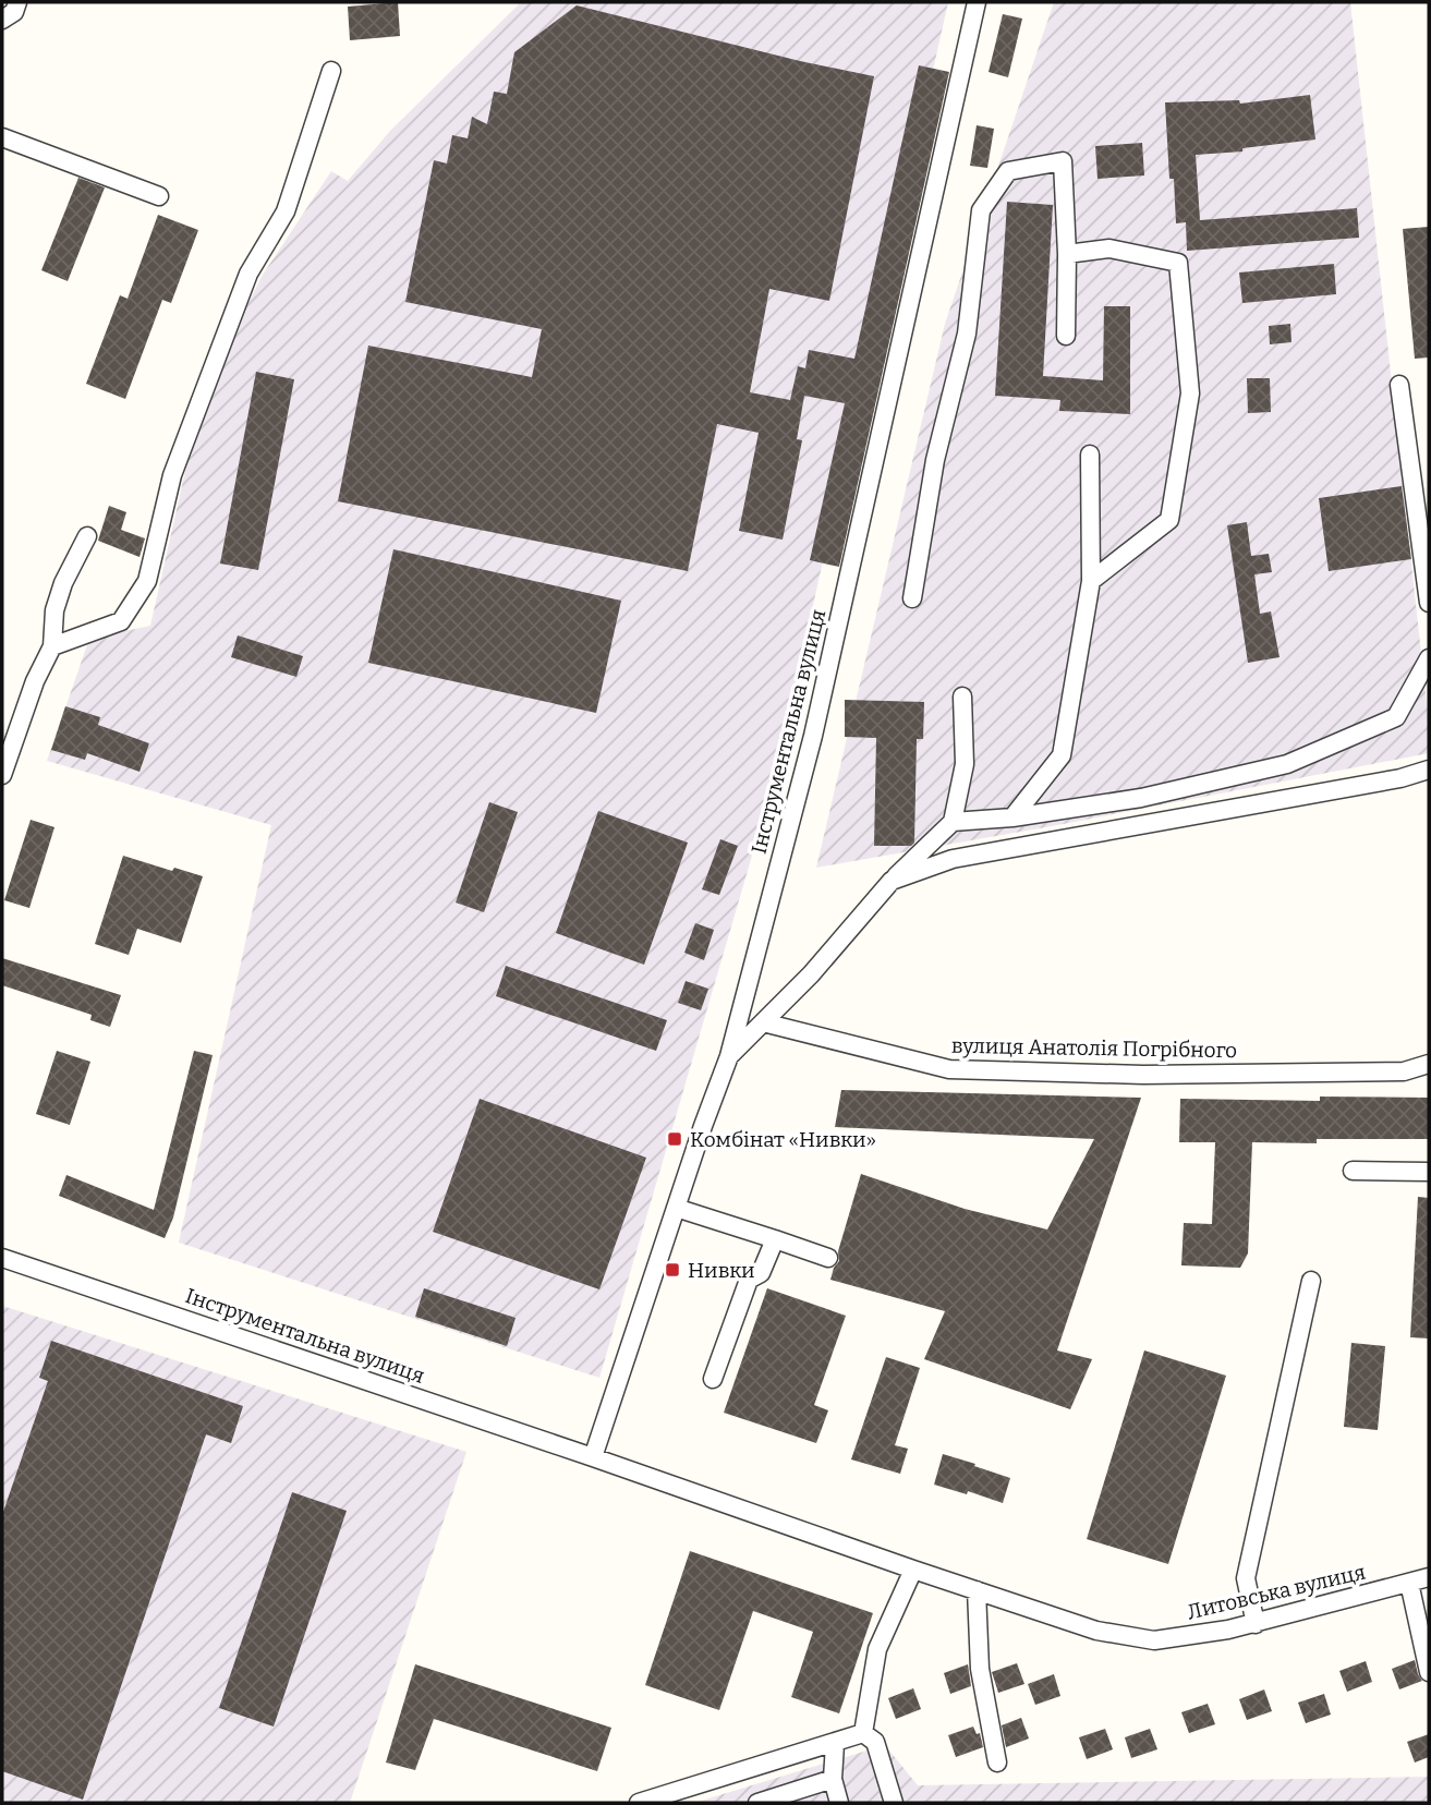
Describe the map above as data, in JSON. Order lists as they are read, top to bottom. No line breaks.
{"streets":{"street":["Інструментальна вулиця","вулиця Анатолія Погрібного","Литовська вулиця"]},"crossings":[["Інструментальна вулиця","Литовська вулиця"]],"places":{"transit":["Комбінат «Нивки»","Нивки"]}}
